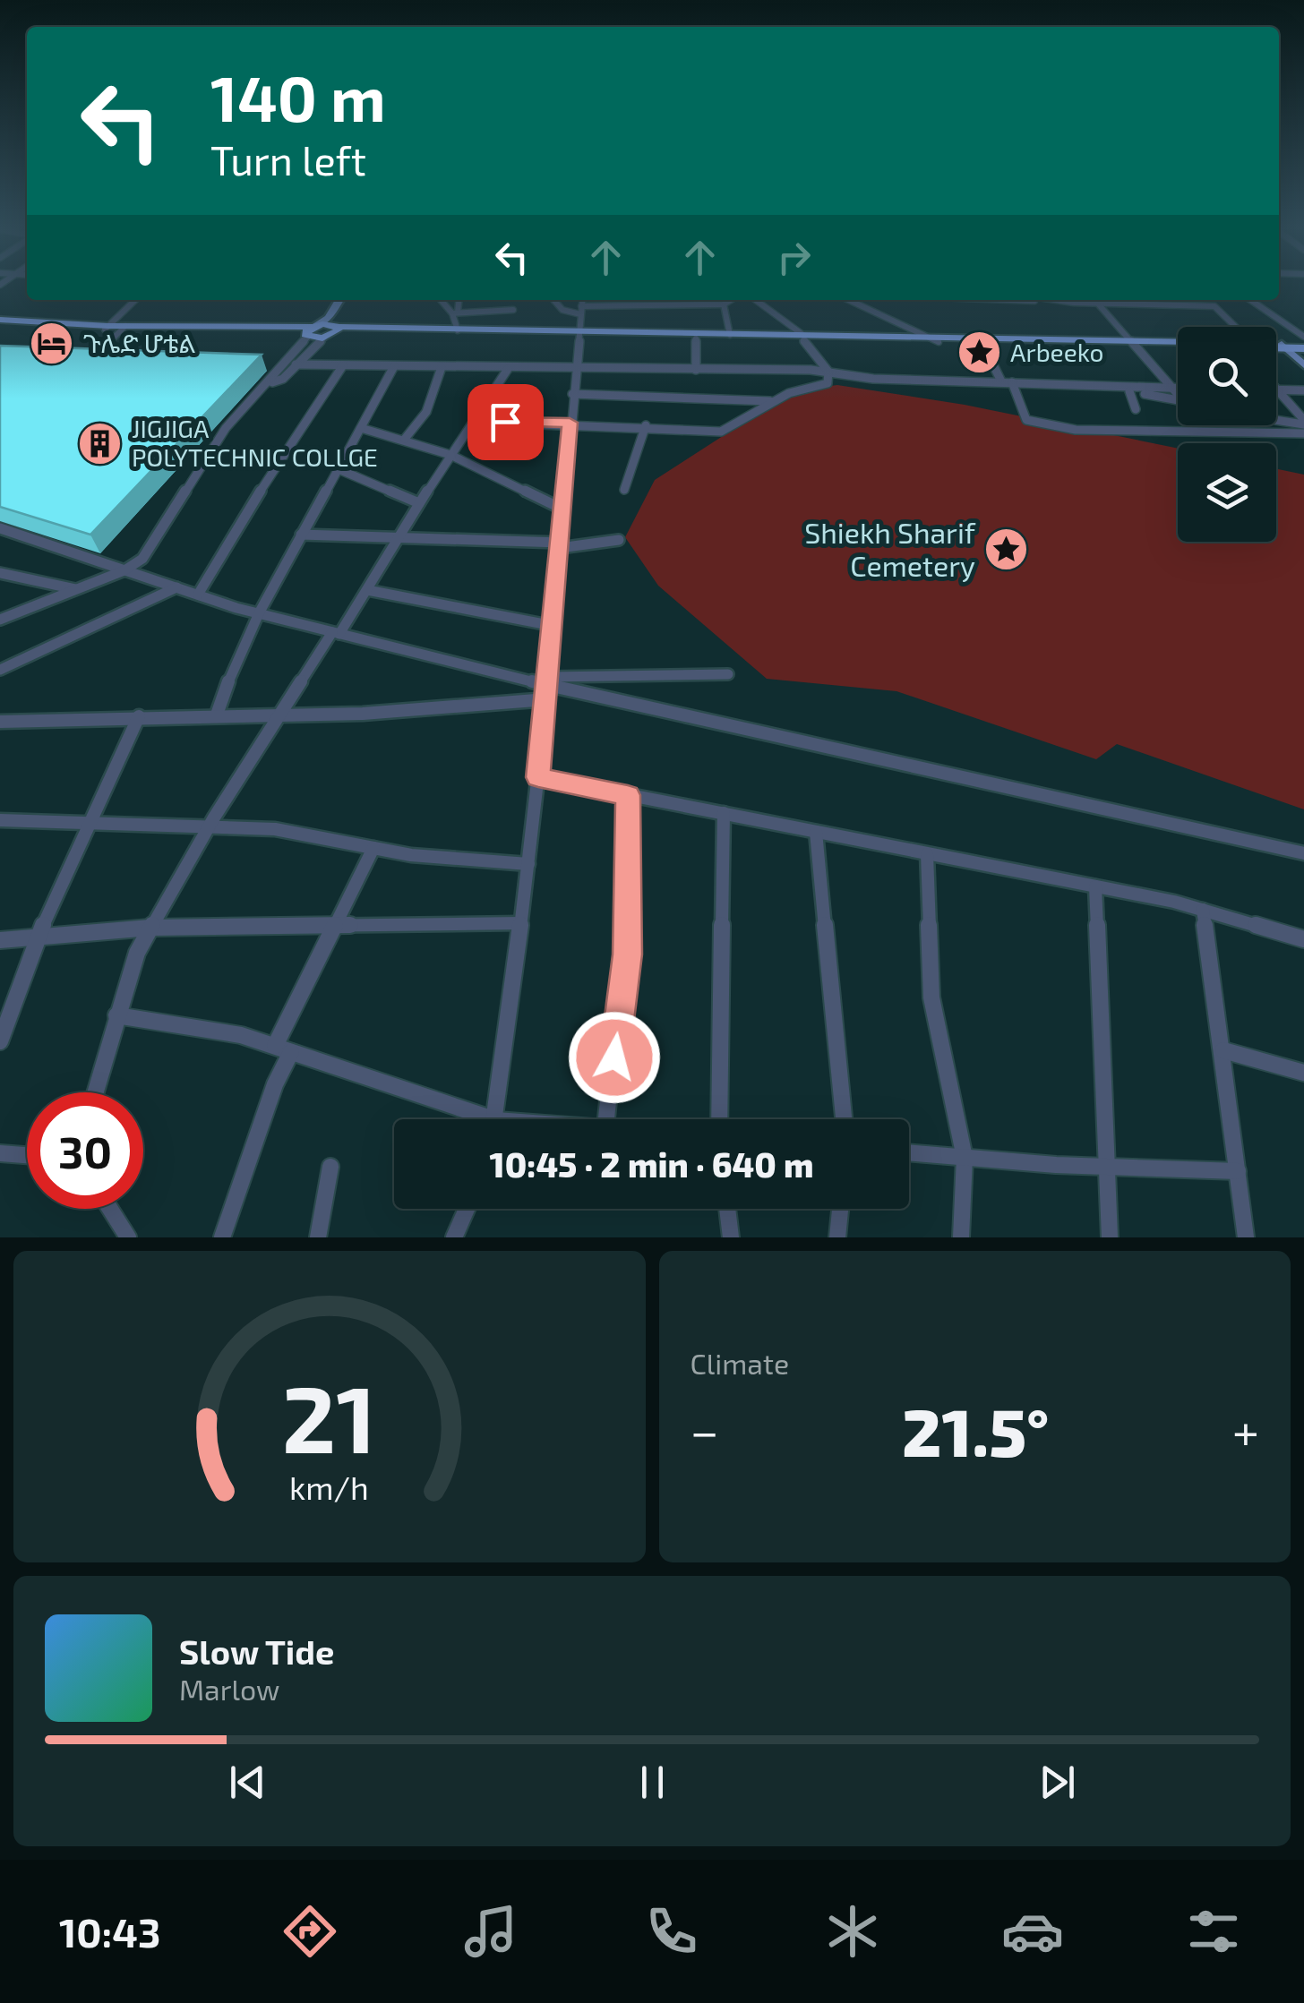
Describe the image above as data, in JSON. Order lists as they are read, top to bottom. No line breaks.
{"places":{"hotel":["ጉሌድ ሆቴል"],"place":["Arbeeko","Shiekh Sharif Cemetery"],"building":["JIGJIGA POLYTECHNIC COLLGE"]},"page":{"turn":["140 m","Turn left"],"limit":"30","trip":"10:45 · 2 min · 640 m","tile":"Climate","heat":["−","21.5°","+"],"song":["Slow Tide","Marlow"],"tabs":"10:43","gauge":["21","km/h"]}}
